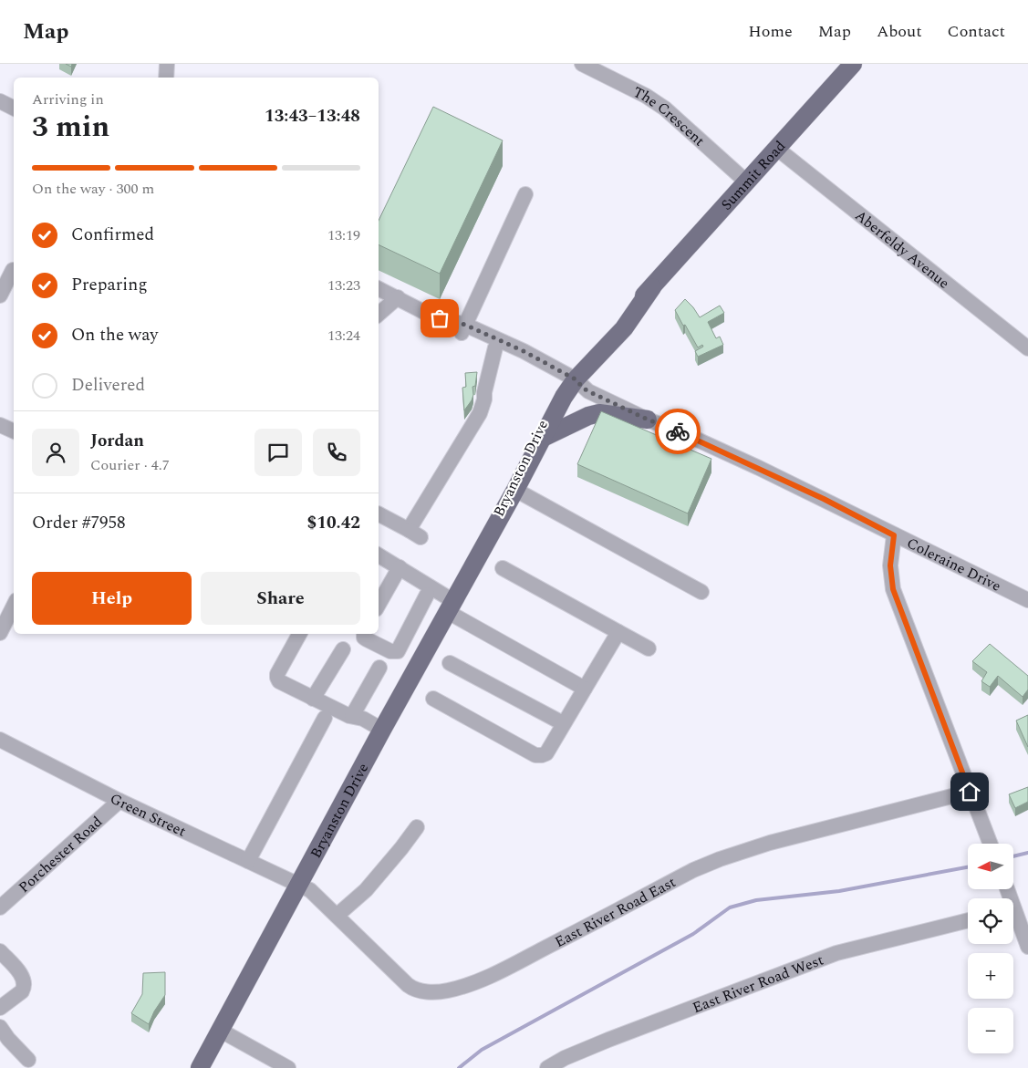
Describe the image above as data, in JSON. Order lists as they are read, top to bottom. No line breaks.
{"streets":{"main road":["Summit Road","Bryanston Drive"],"street":["The Crescent","Aberfeldy Avenue","Coleraine Drive","Green Street","Porchester Road","East River Road East","East River Road West"]},"crossings":[["The Crescent","Summit Road"],["Summit Road","Aberfeldy Avenue"],["Summit Road","Bryanston Drive"],["Summit Road","Coleraine Drive"],["Bryanston Drive","Coleraine Drive"],["Bryanston Drive","Green Street"],["Bryanston Drive","East River Road East"],["Green Street","Porchester Road"],["Green Street","East River Road East"]],"north":"left","page":{"header":"Map","nav":["Home","Map","About","Contact"],"heading":["3 min","Arriving in","13:43–13:48"],"panel":["Jordan","Courier · 4.7","Order #7958","$10.42"],"bar":"On the way · 300 m","list":[["Confirmed","13:19"],["Preparing","13:23"],["On the way","13:24"],"Delivered"],"buttons":["Help","Share"],"map_buttons":["+","−"]}}
